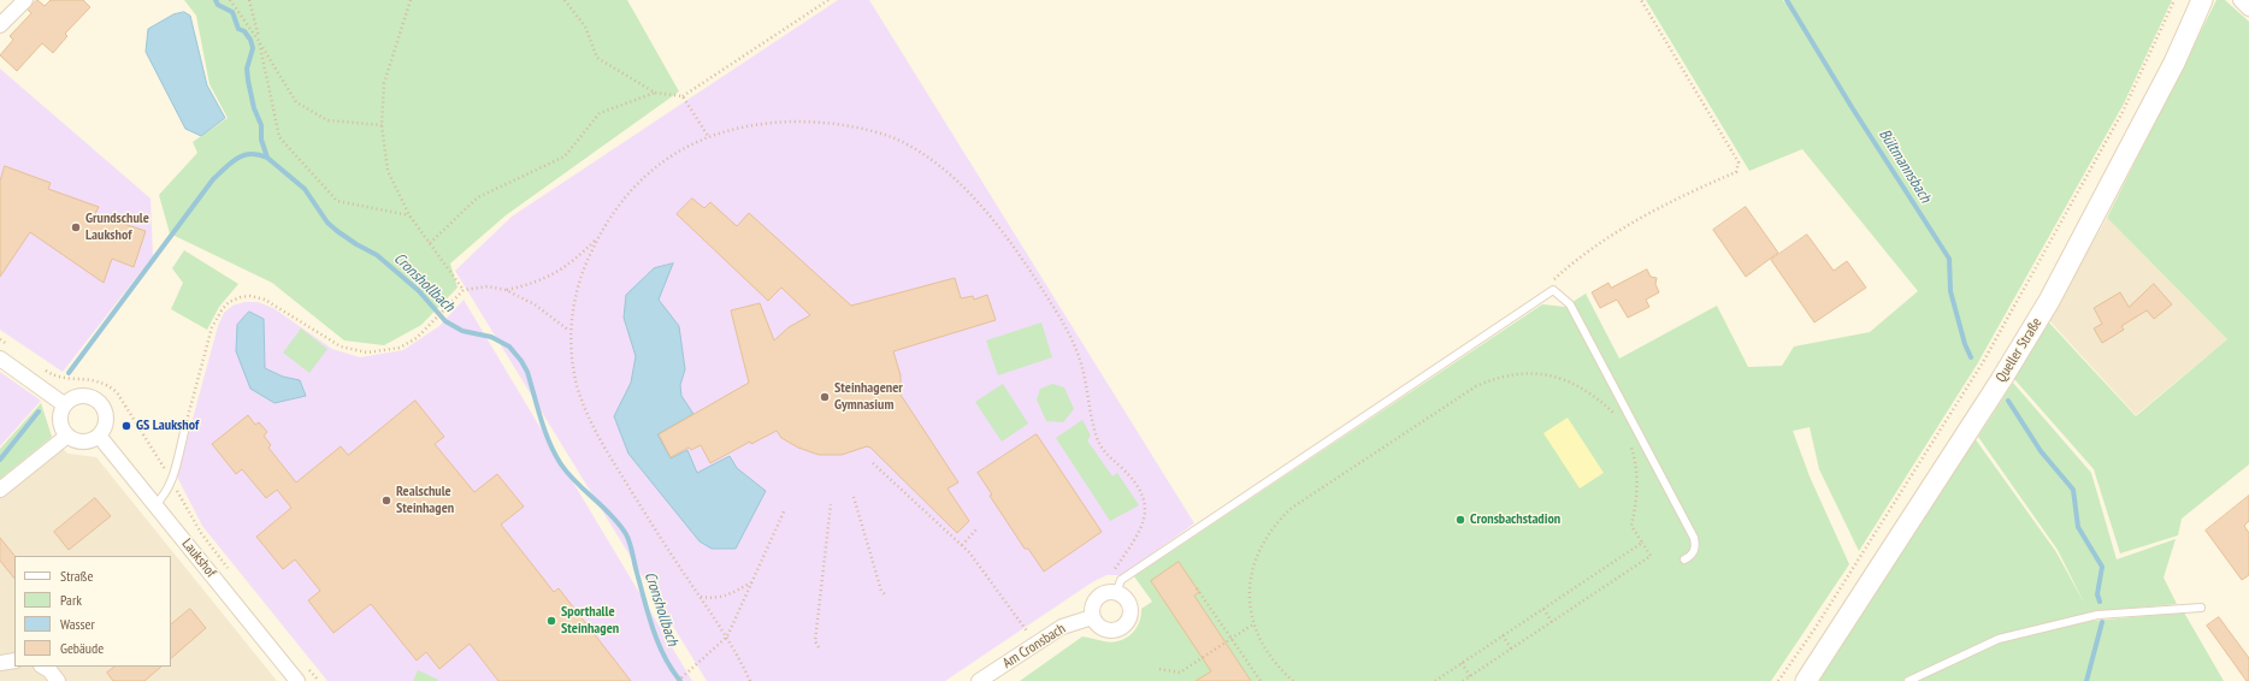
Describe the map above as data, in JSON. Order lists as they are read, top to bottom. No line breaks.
{"streets":{"main road":["Queller Straße"],"street":["Laukshof","Am Cronsbach"]},"water":["Bültmannsbach","Cronshollbach"],"places":["Grundschule Laukshof","Steinhagener Gymnasium","GS Laukshof","Realschule Steinhagen","Cronsbachstadion","Sporthalle Steinhagen"],"legend":["Straße","Park","Wasser","Gebäude"]}
